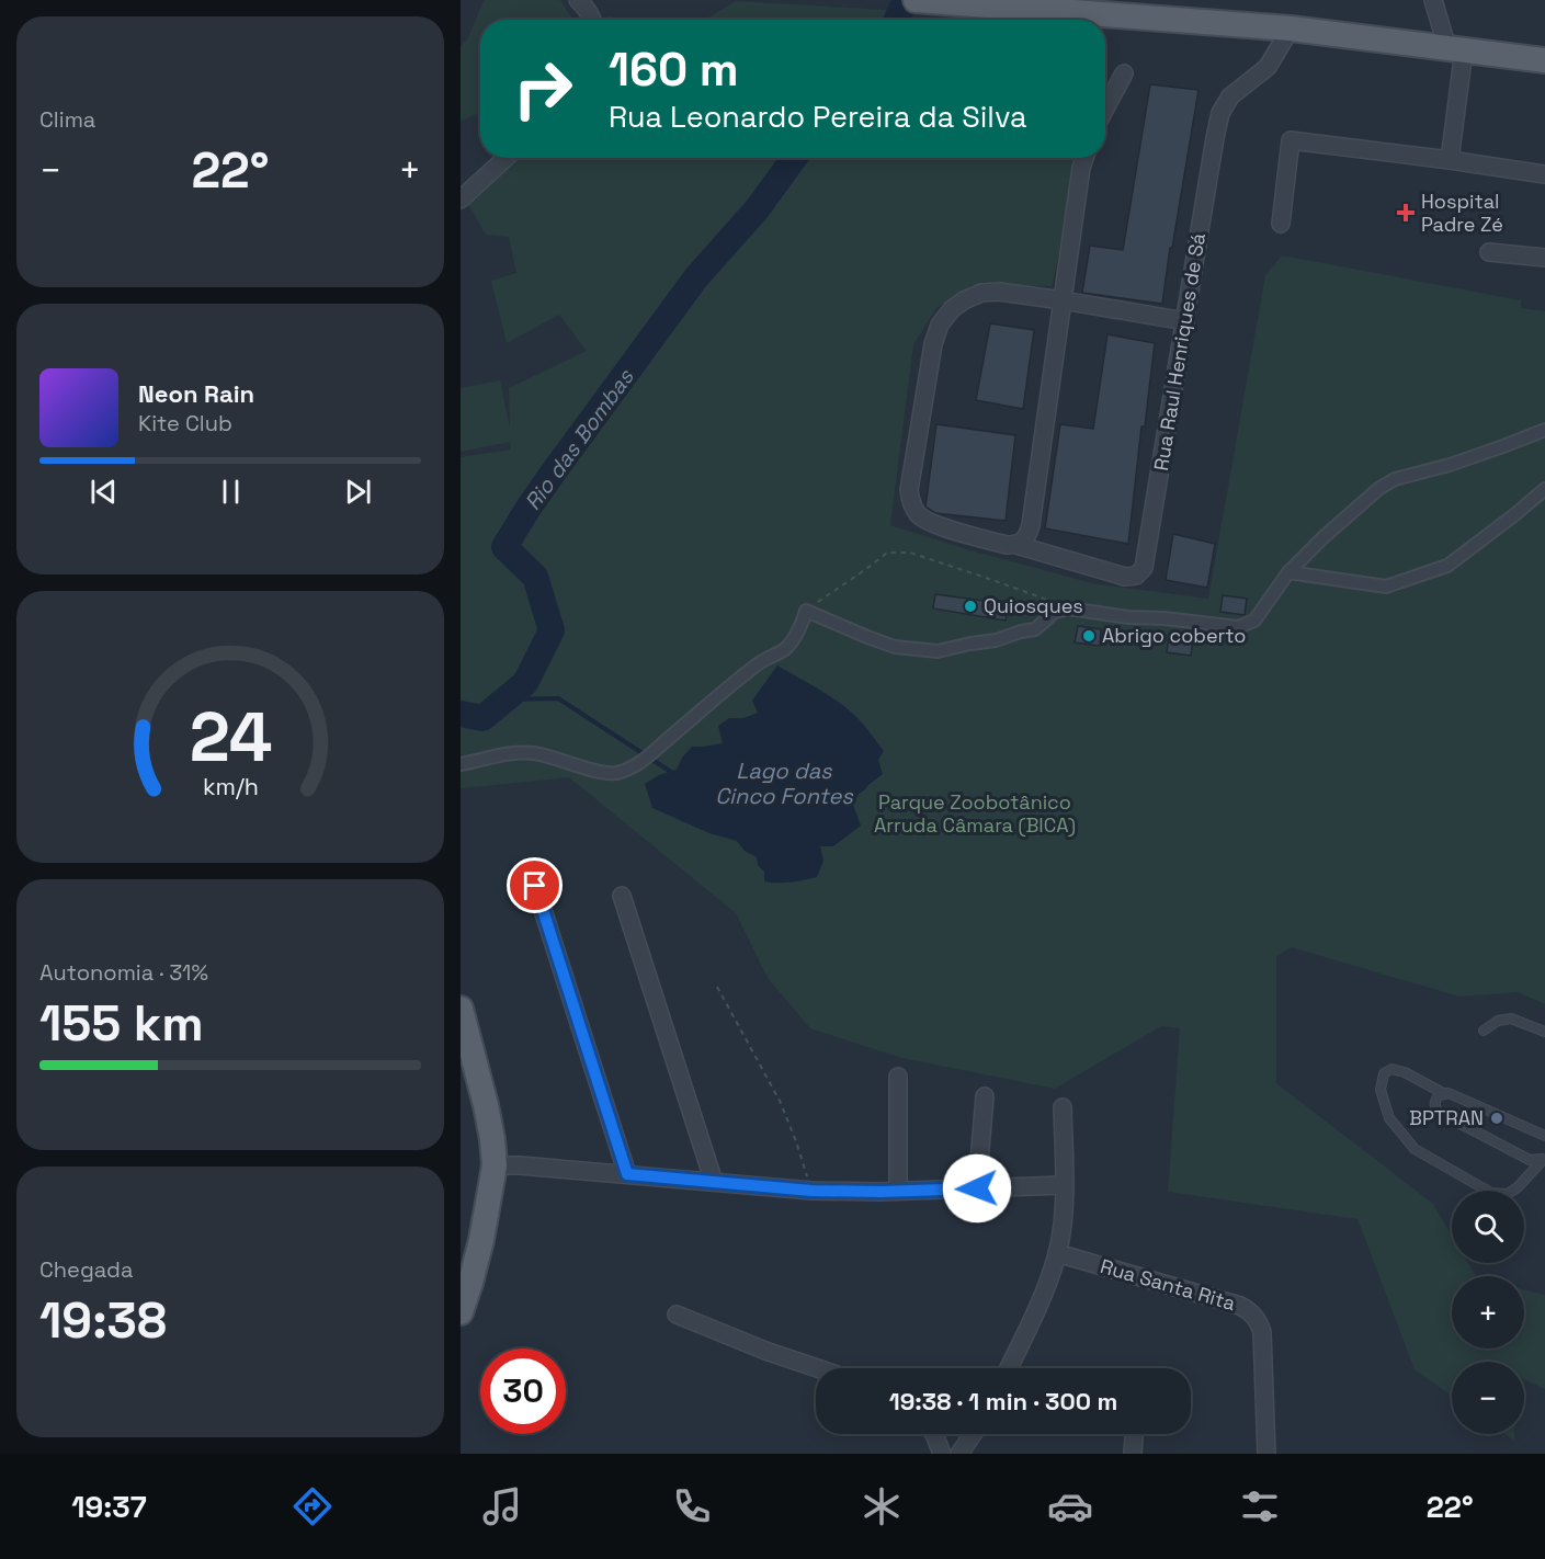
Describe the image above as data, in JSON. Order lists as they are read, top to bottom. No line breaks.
{"streets":{"street":["Rua Raul Henriques de Sá","Rua Santa Rita"]},"water":["Rio das Bombas","Lago das Cinco Fontes"],"parks":["Parque Zoobotânico Arruda Câmara (BICA)"],"places":{"health":["Hospital Padre Zé"],"other":["Quiosques","Abrigo coberto","BPTRAN"]},"page":{"tile":["Clima",["Autonomia · 31%","155 km"],["Chegada","19:38"]],"turn":["160 m","Rua Leonardo Pereira da Silva"],"heat":["−","22°","+"],"song":["Neon Rain","Kite Club"],"map_buttons":["+","−"],"limit":"30","trip":"19:38 · 1 min · 300 m","tabs":["19:37","22°"],"gauge":["24","km/h"]}}
